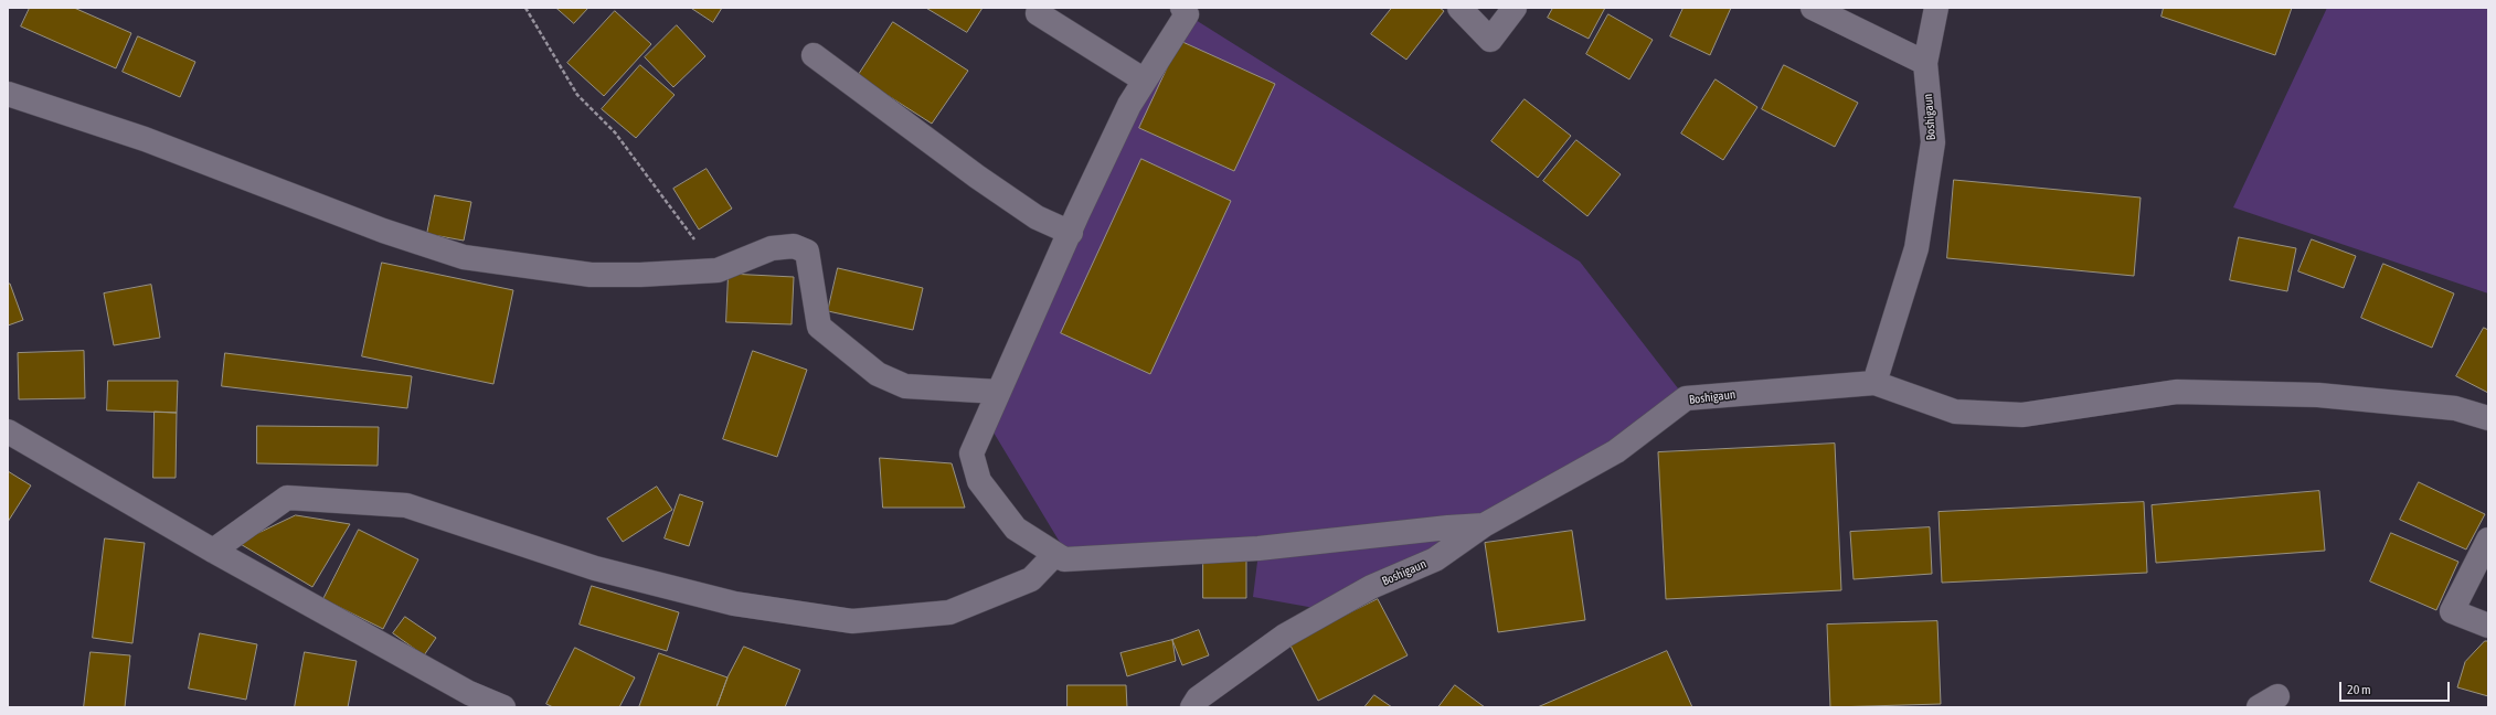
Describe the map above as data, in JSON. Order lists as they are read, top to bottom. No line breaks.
{"streets":{"street":["Boshigaun"]},"scale_bar":"20 m"}
